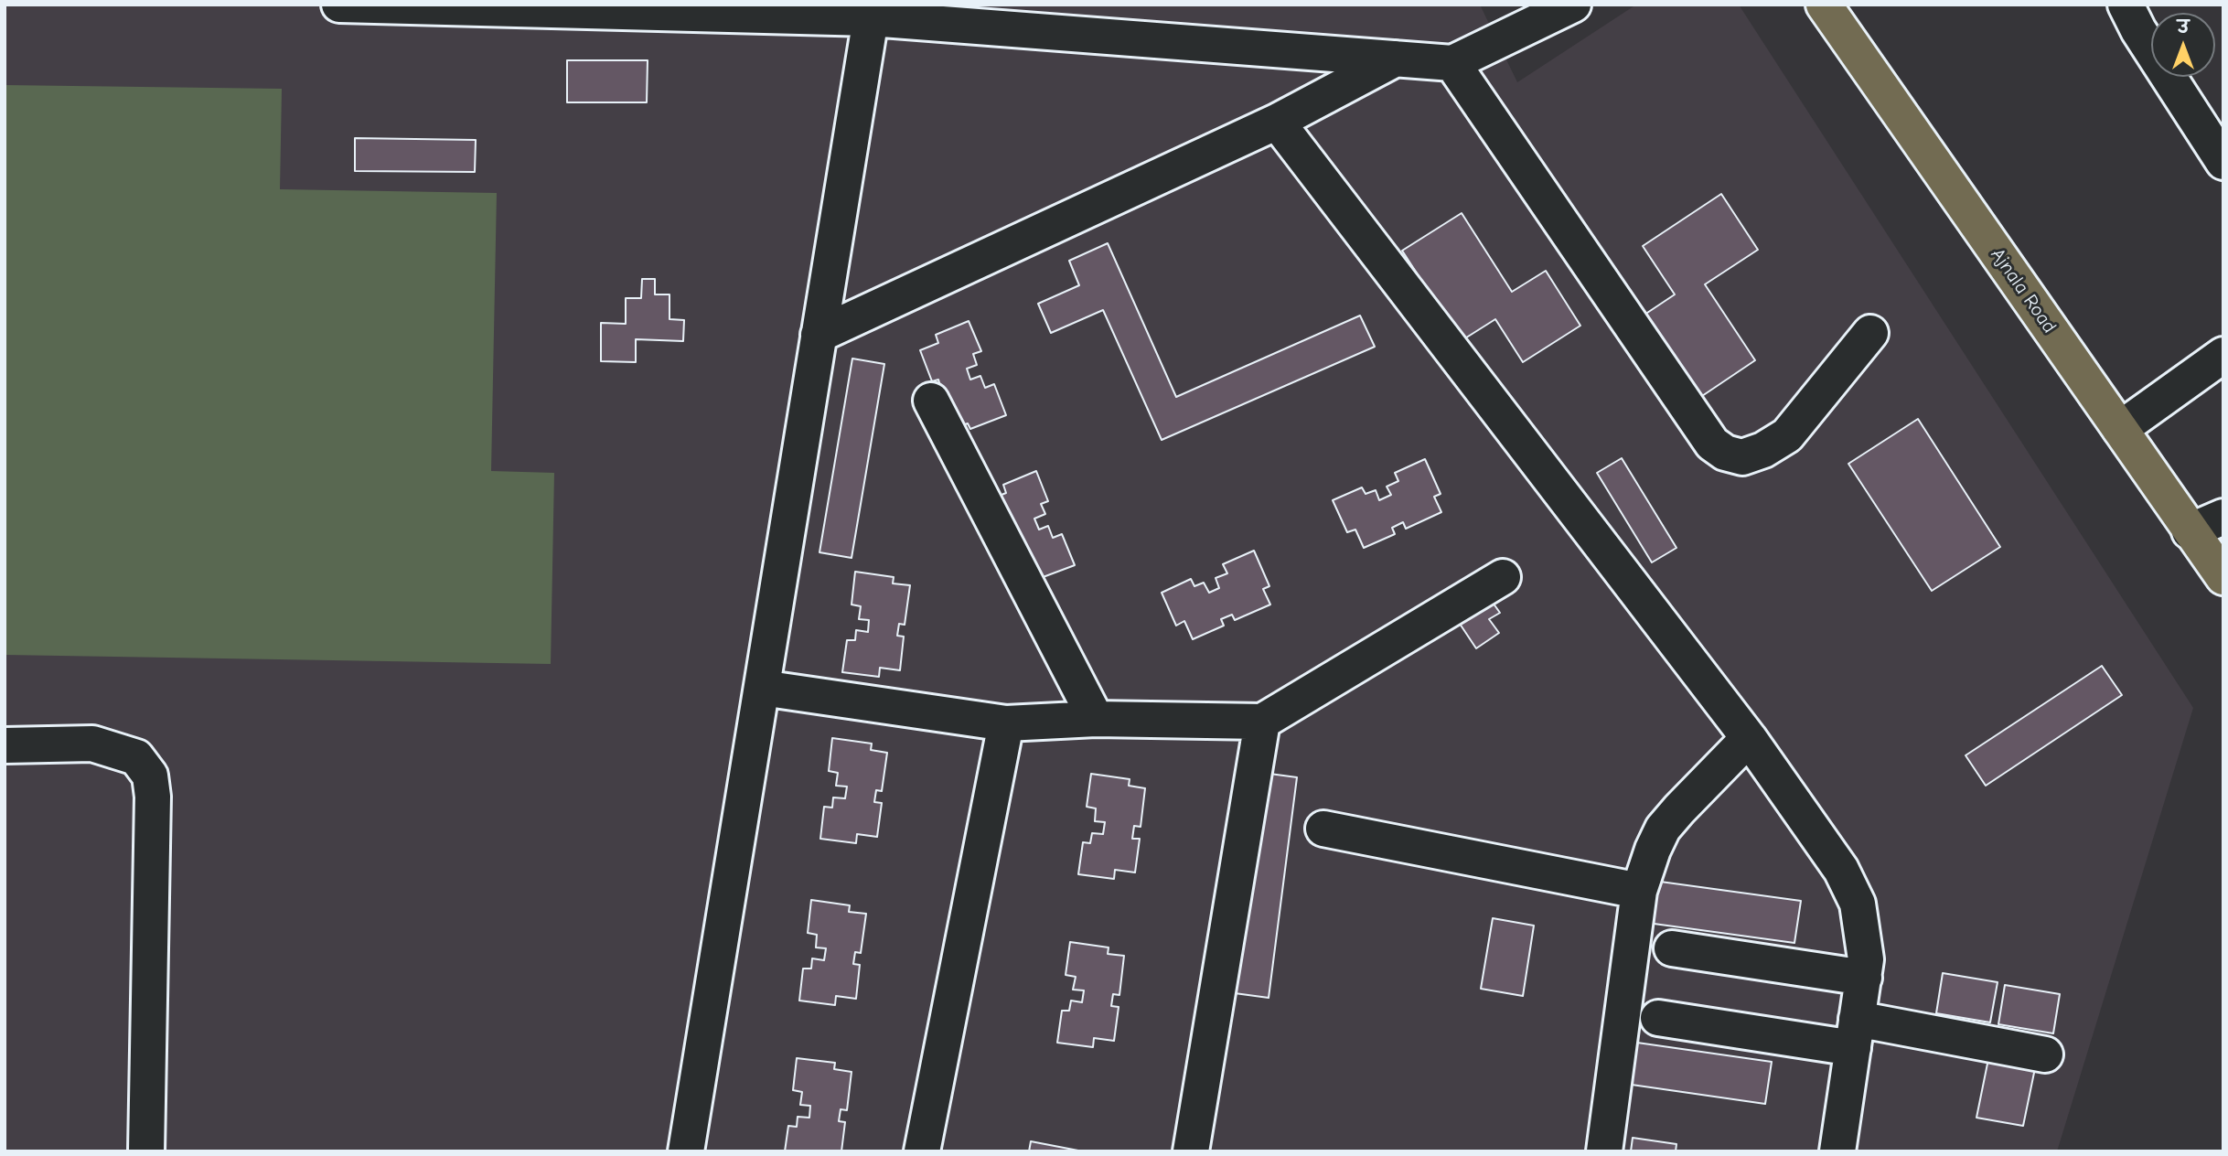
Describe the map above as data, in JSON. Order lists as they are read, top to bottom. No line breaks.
{"streets":{"highway":["Ajnala Road"]},"north":"top"}
